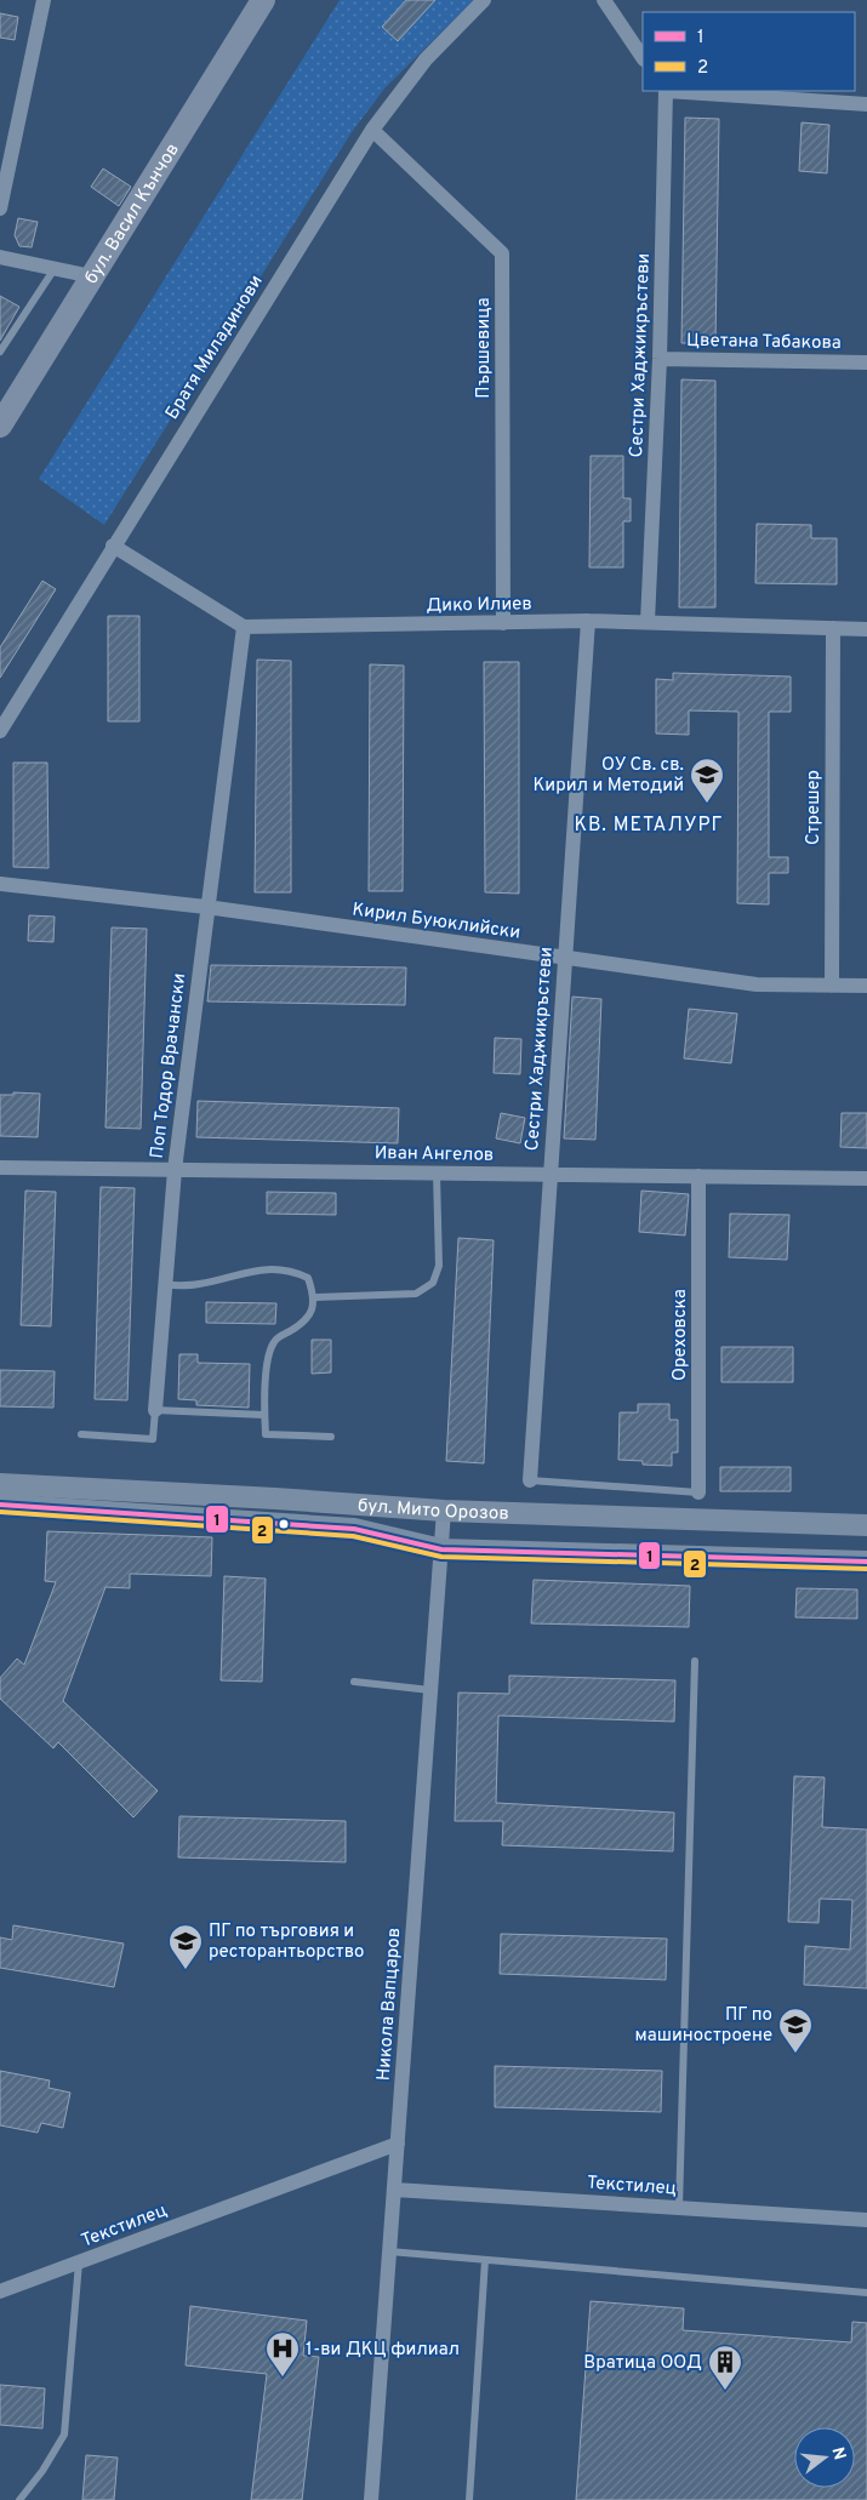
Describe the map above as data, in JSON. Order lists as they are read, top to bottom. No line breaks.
{"streets":{"main road":["бул. Васил Кънчов","бул. Мито Орозов"],"street":["Цветана Табакова","Братя Миладинови","Пършевица","Сестри Хаджикръстеви","Дико Илиев","Стрешер","Кирил Буюклийски","Поп Тодор Врачански","Иван Ангелов","Ореховска","Никола Вапцаров","Текстилец"]},"crossings":[["Цветана Табакова","Сестри Хаджикръстеви"],["Братя Миладинови","Пършевица"],["Пършевица","Дико Илиев"],["Сестри Хаджикръстеви","Дико Илиев"],["Сестри Хаджикръстеви","Кирил Буюклийски"],["Сестри Хаджикръстеви","Иван Ангелов"],["Дико Илиев","Стрешер"],["Дико Илиев","Поп Тодор Врачански"],["Стрешер","Кирил Буюклийски"],["Кирил Буюклийски","Поп Тодор Врачански"],["Поп Тодор Врачански","Иван Ангелов"],["Иван Ангелов","Ореховска"],["бул. Мито Орозов","Никола Вапцаров"],["Никола Вапцаров","Текстилец"]],"districts":["КВ. МЕТАЛУРГ"],"places":{"school or university":["ОУ Св. св. Кирил и Методий","ПГ по търговия и ресторантьорство","ПГ по машиностроене"],"hospital":["1-ви ДКЦ филиал"],"building":["Вратица ООД"]},"lines":["transit line 1","transit line 2"],"legend":["1","2"],"north":"right"}
